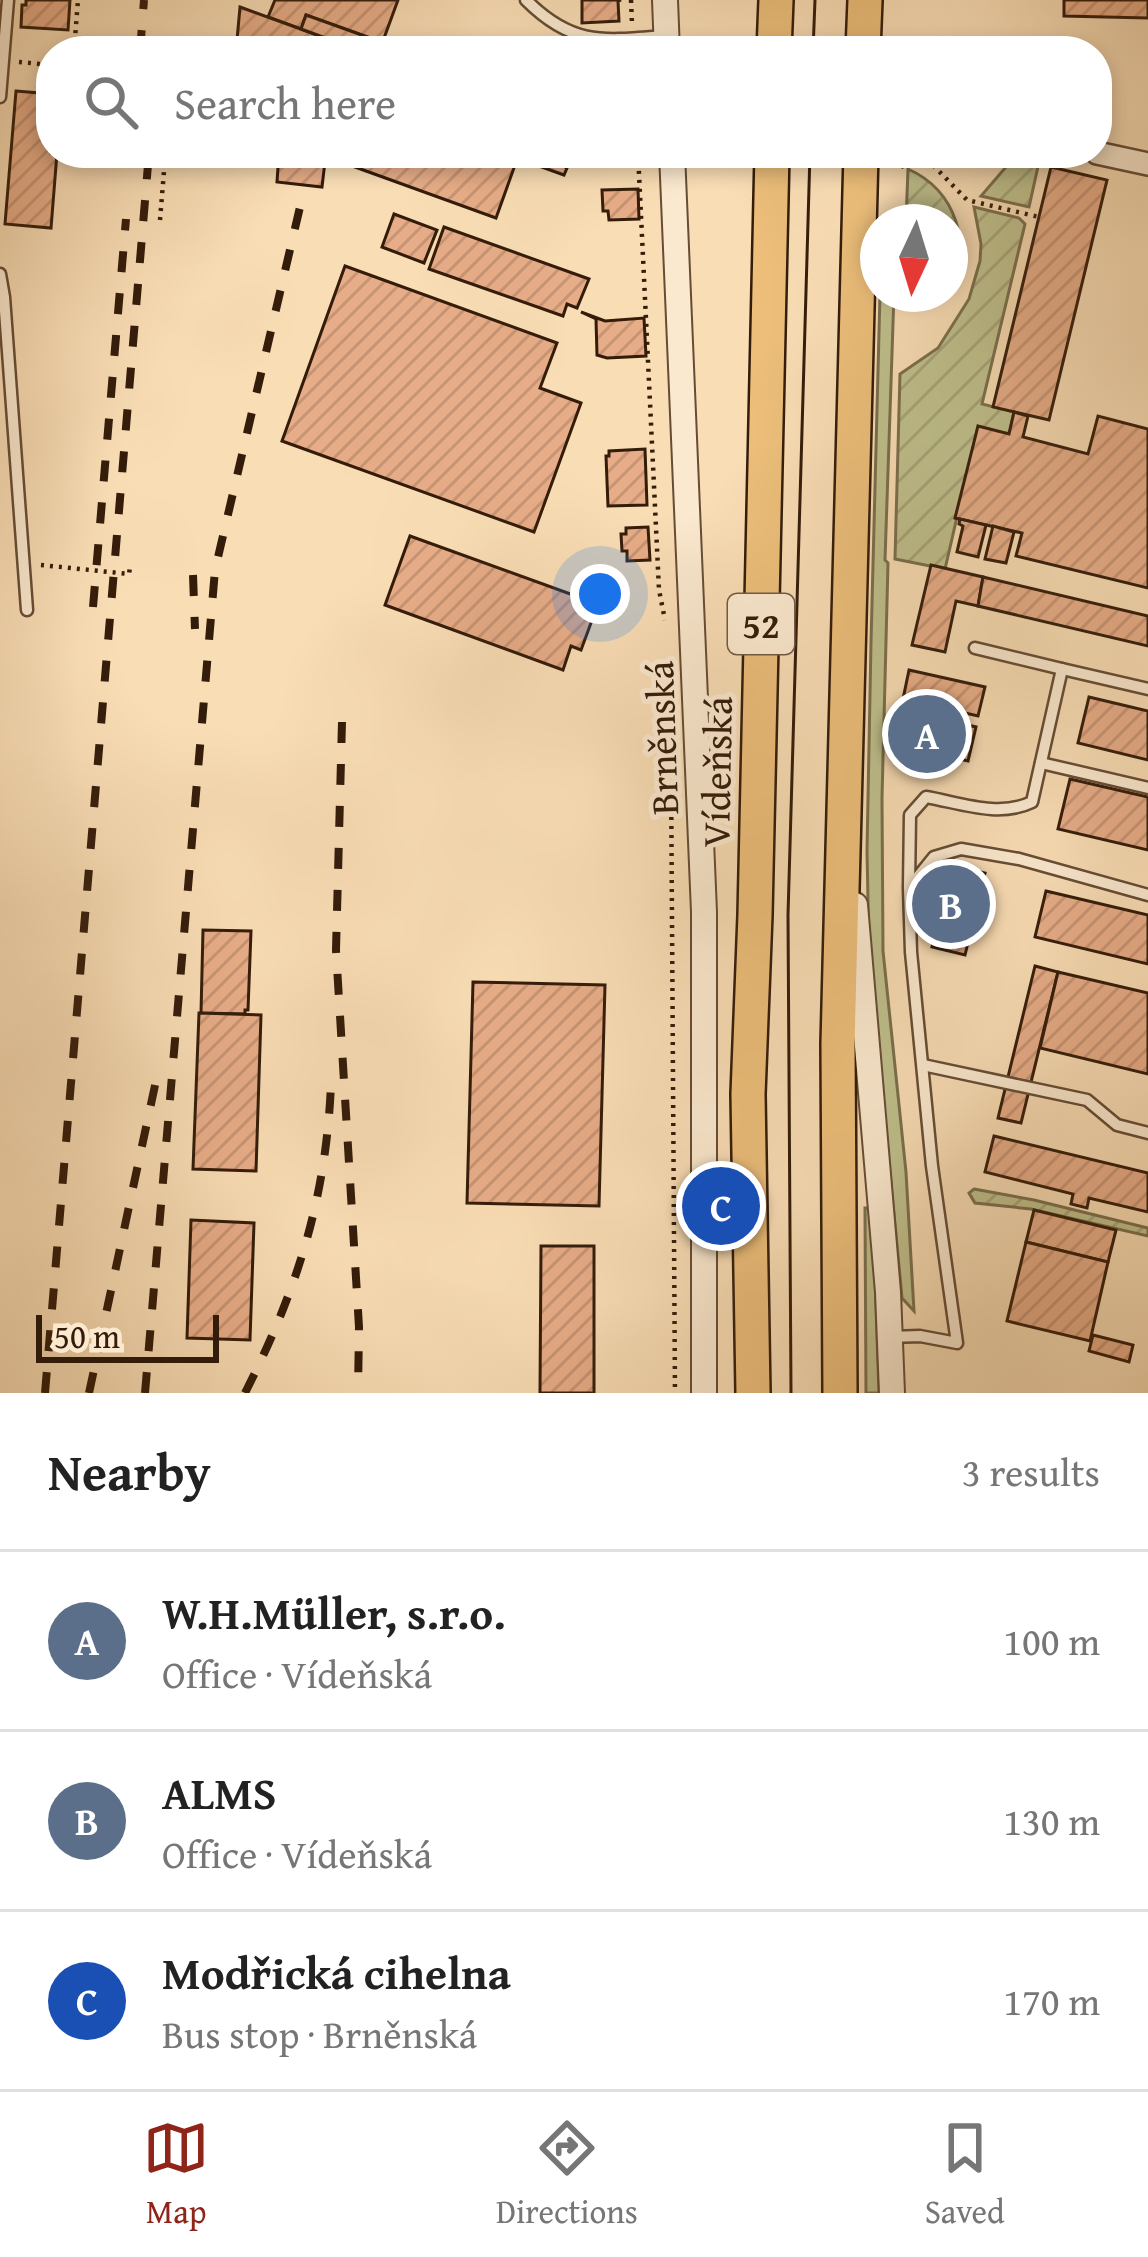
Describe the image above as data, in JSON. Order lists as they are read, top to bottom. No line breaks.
{"streets":{"highway":["52","Vídeňská"],"street":["Brněnská"]},"scale_bar":"50 m","north":"bottom","page":{"search":"Search here","pins":["A","B","C"],"scale":"50 m","heading":["Nearby","3 results"],"list":[{"mark":"A","name":"W.H.Müller, s.r.o.","note":"Office · Vídeňská","value":"100 m"},{"mark":"B","name":"ALMS","note":"Office · Vídeňská","value":"130 m"},{"mark":"C","name":"Modřická cihelna","note":"Bus stop · Brněnská","value":"170 m"}],"nav":["Map","Directions","Saved"]}}
